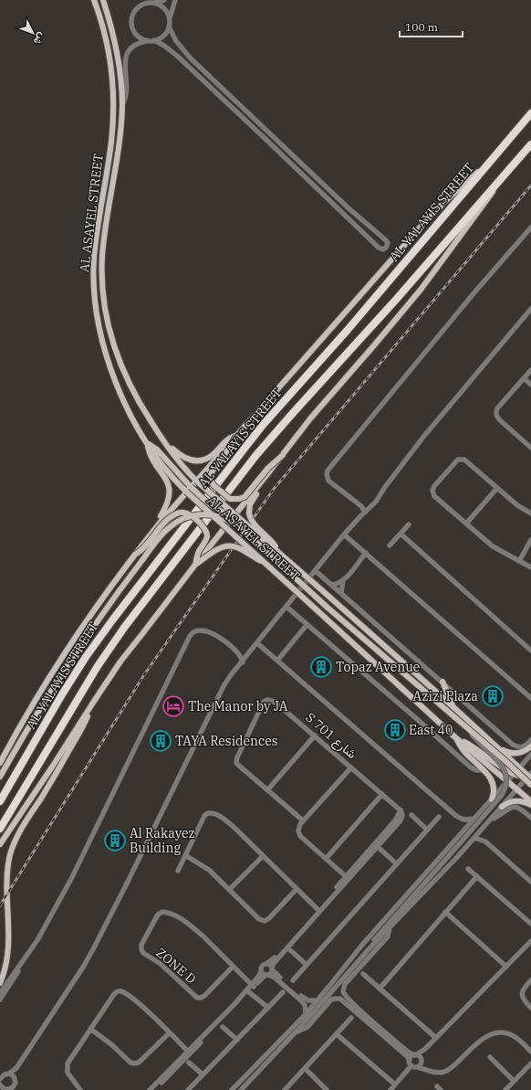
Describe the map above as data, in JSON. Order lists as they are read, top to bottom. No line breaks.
{"streets":{"highway":["AL YALAYIS STREET"],"main road":["AL ASAYEL STREET"],"street":["S 701 شارع","ZONE D"]},"places":{"building":["Topaz Avenue","Azizi Plaza","East 40","TAYA Residences","Al Rakayez Building"],"hotel":["The Manor by JA"]},"scale_bar":"100 m","north":"bottom right"}
